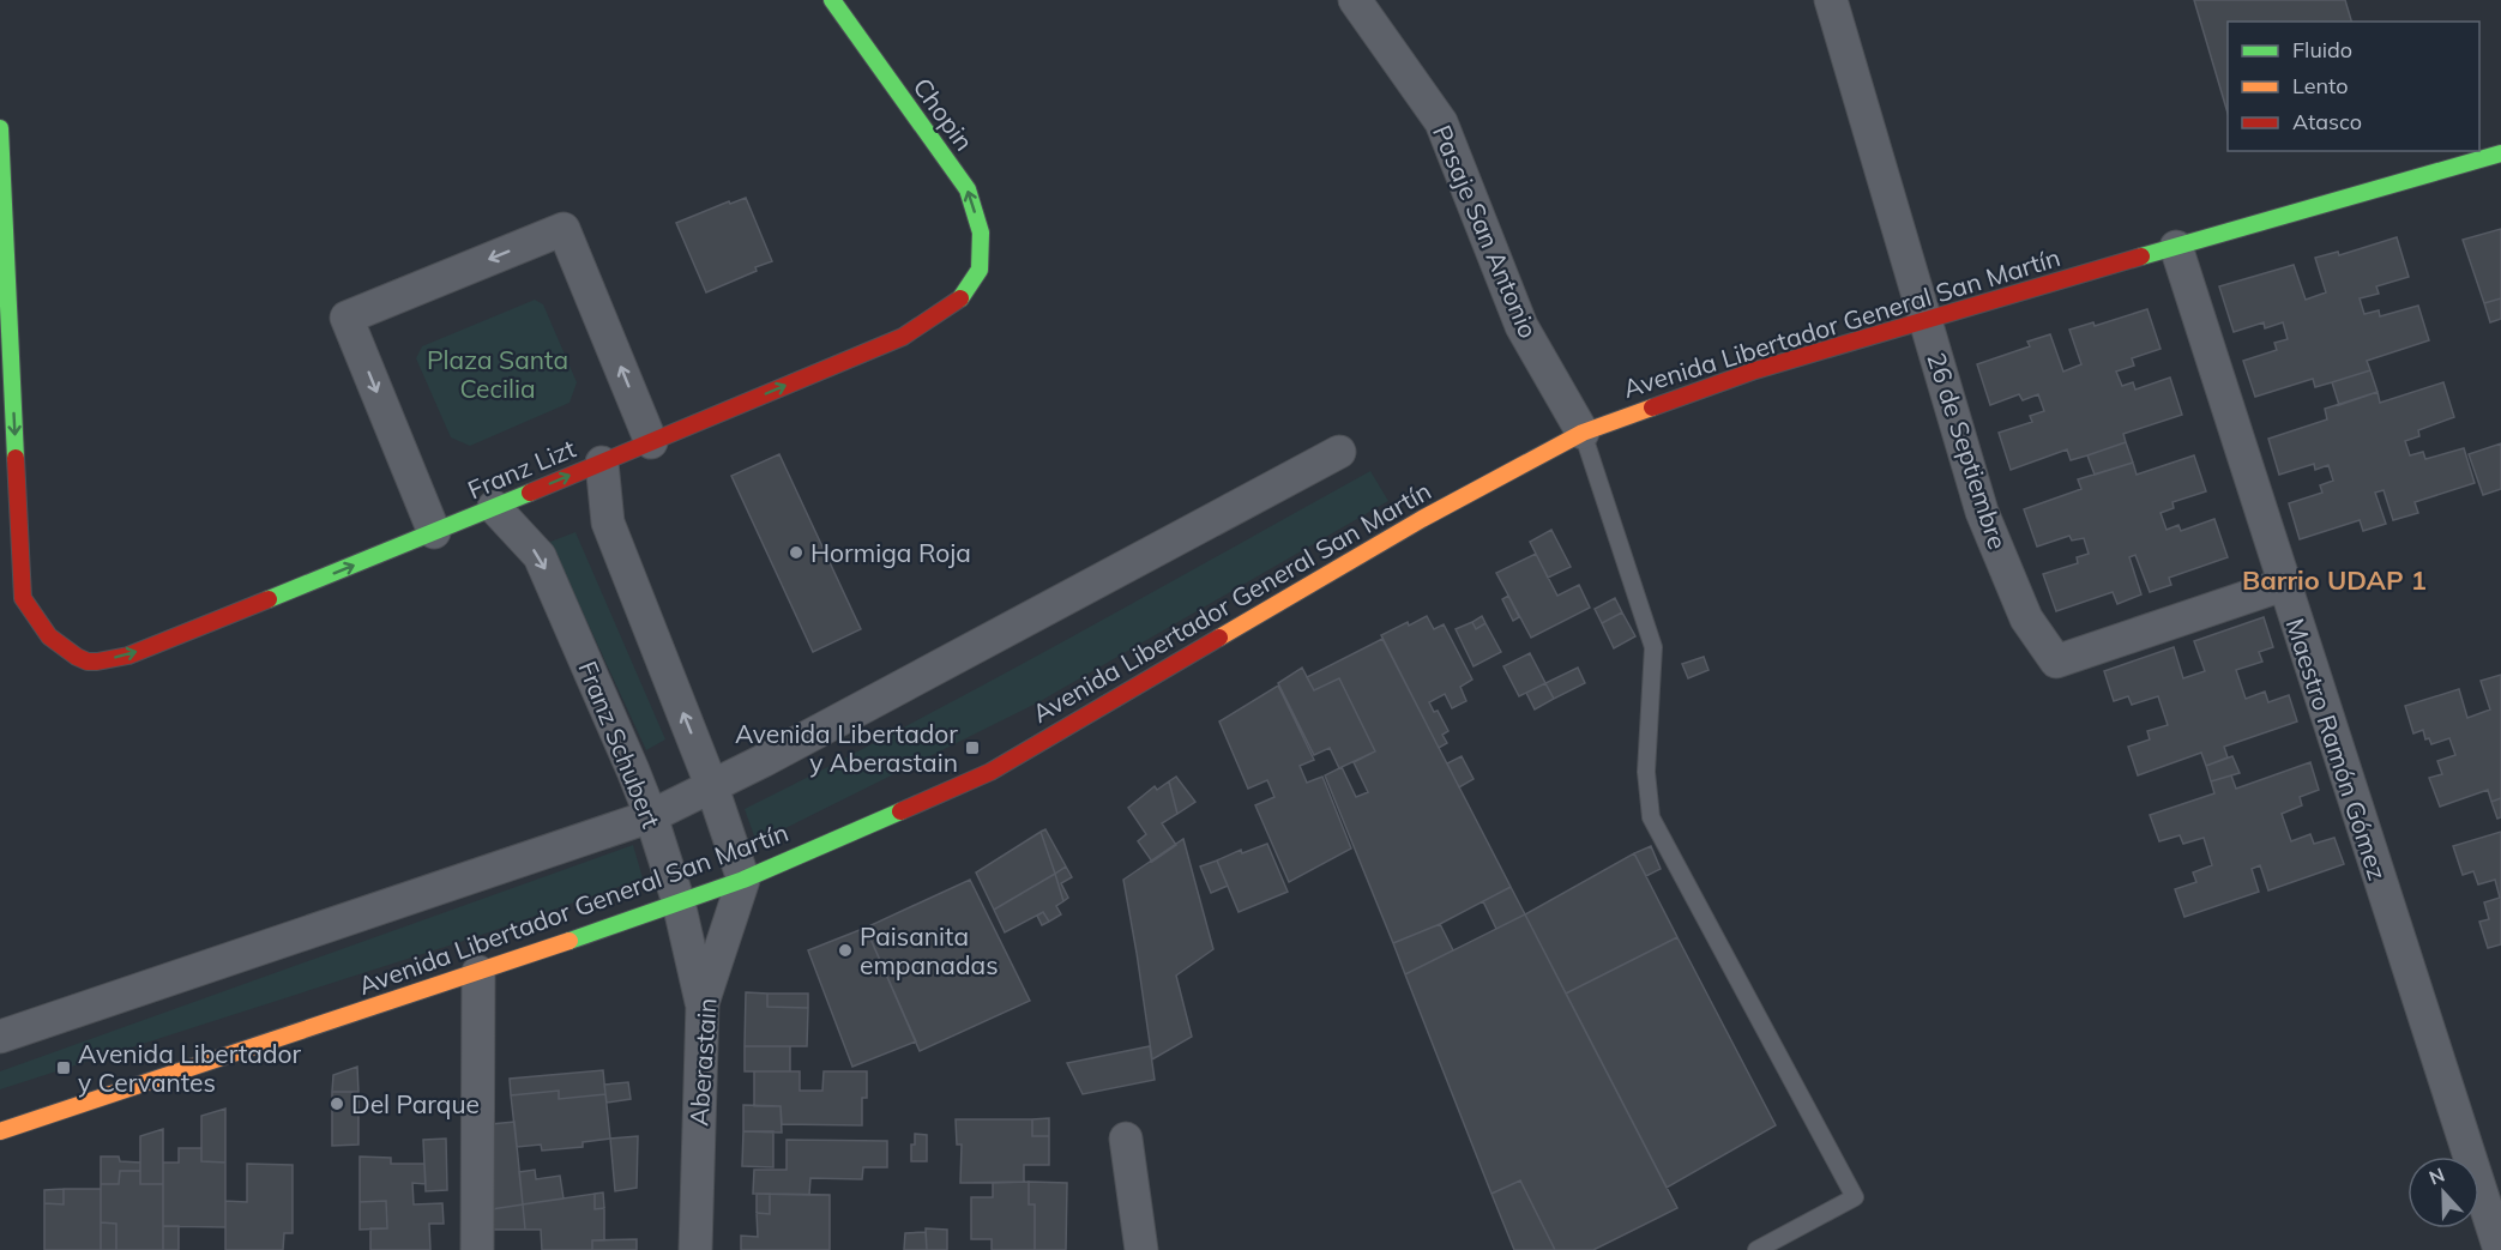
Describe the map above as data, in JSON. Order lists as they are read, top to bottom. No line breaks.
{"streets":{"main road":["Chopin","Avenida Libertador General San Martín","Franz Lizt"],"street":["Pasaje San Antonio","26 de Septiembre","Franz Schubert","Maestro Ramón Gómez","Aberastain"]},"crossings":[["Chopin","Franz Lizt"],["Pasaje San Antonio","Avenida Libertador General San Martín"],["Avenida Libertador General San Martín","26 de Septiembre"],["Avenida Libertador General San Martín","Franz Schubert"],["Avenida Libertador General San Martín","Maestro Ramón Gómez"],["Avenida Libertador General San Martín","Aberastain"],["26 de Septiembre","Maestro Ramón Gómez"],["Franz Lizt","Franz Schubert"],["Franz Schubert","Aberastain"]],"one_way":["Chopin"],"districts":["Barrio UDAP 1"],"parks":["Plaza Santa Cecilia"],"places":{"other":["Hormiga Roja","Paisanita empanadas","Del Parque"],"transit":["Avenida Libertador y Aberastain","Avenida Libertador y Cervantes"]},"legend":["Fluido","Lento","Atasco"],"north":"top"}
